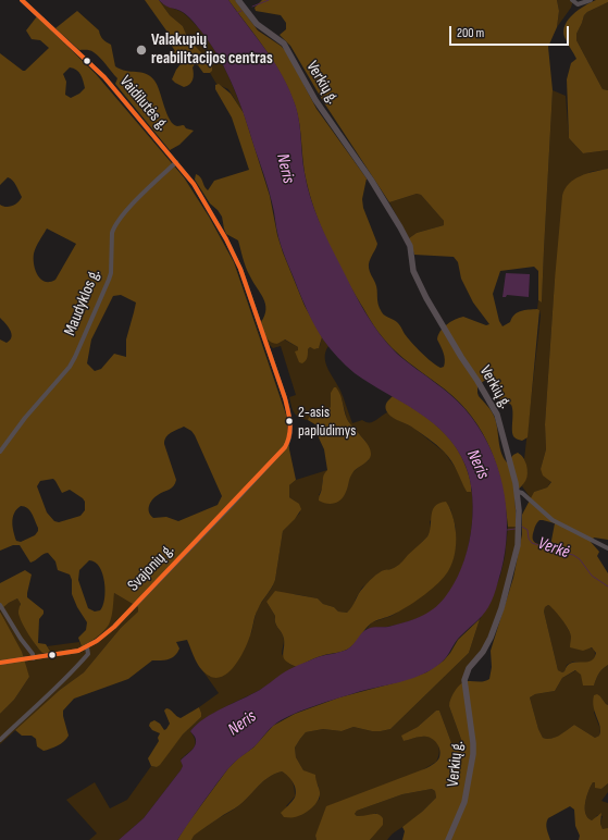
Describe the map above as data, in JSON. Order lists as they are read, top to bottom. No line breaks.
{"streets":{"main road":["Verkių g."],"street":["Vaidilutės g.","Maudyklos g.","Svajonių g."]},"crossings":[["Vaidilutės g.","Maudyklos g."],["Vaidilutės g.","Svajonių g."]],"water":["Neris","Verkė"],"places":["Valakupių reabilitacijos centras","2-asis paplūdimys"],"scale_bar":"200 m"}
